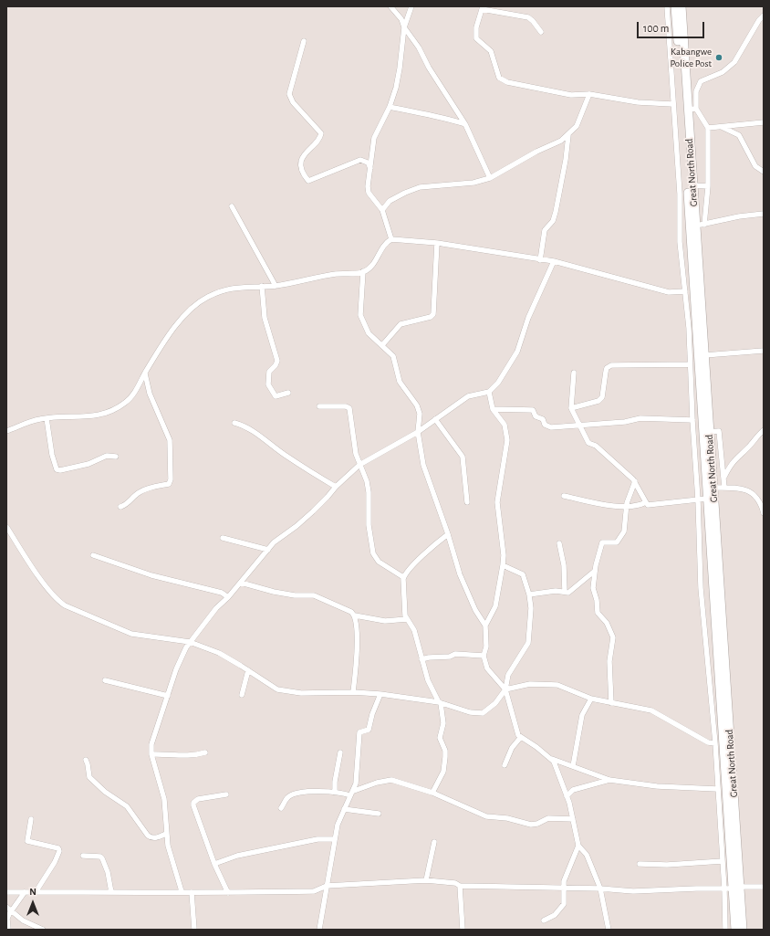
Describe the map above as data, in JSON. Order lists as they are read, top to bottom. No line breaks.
{"streets":{"main road":["Great North Road"]},"places":["Kabangwe Police Post"],"scale_bar":"100 m","north":"top"}
